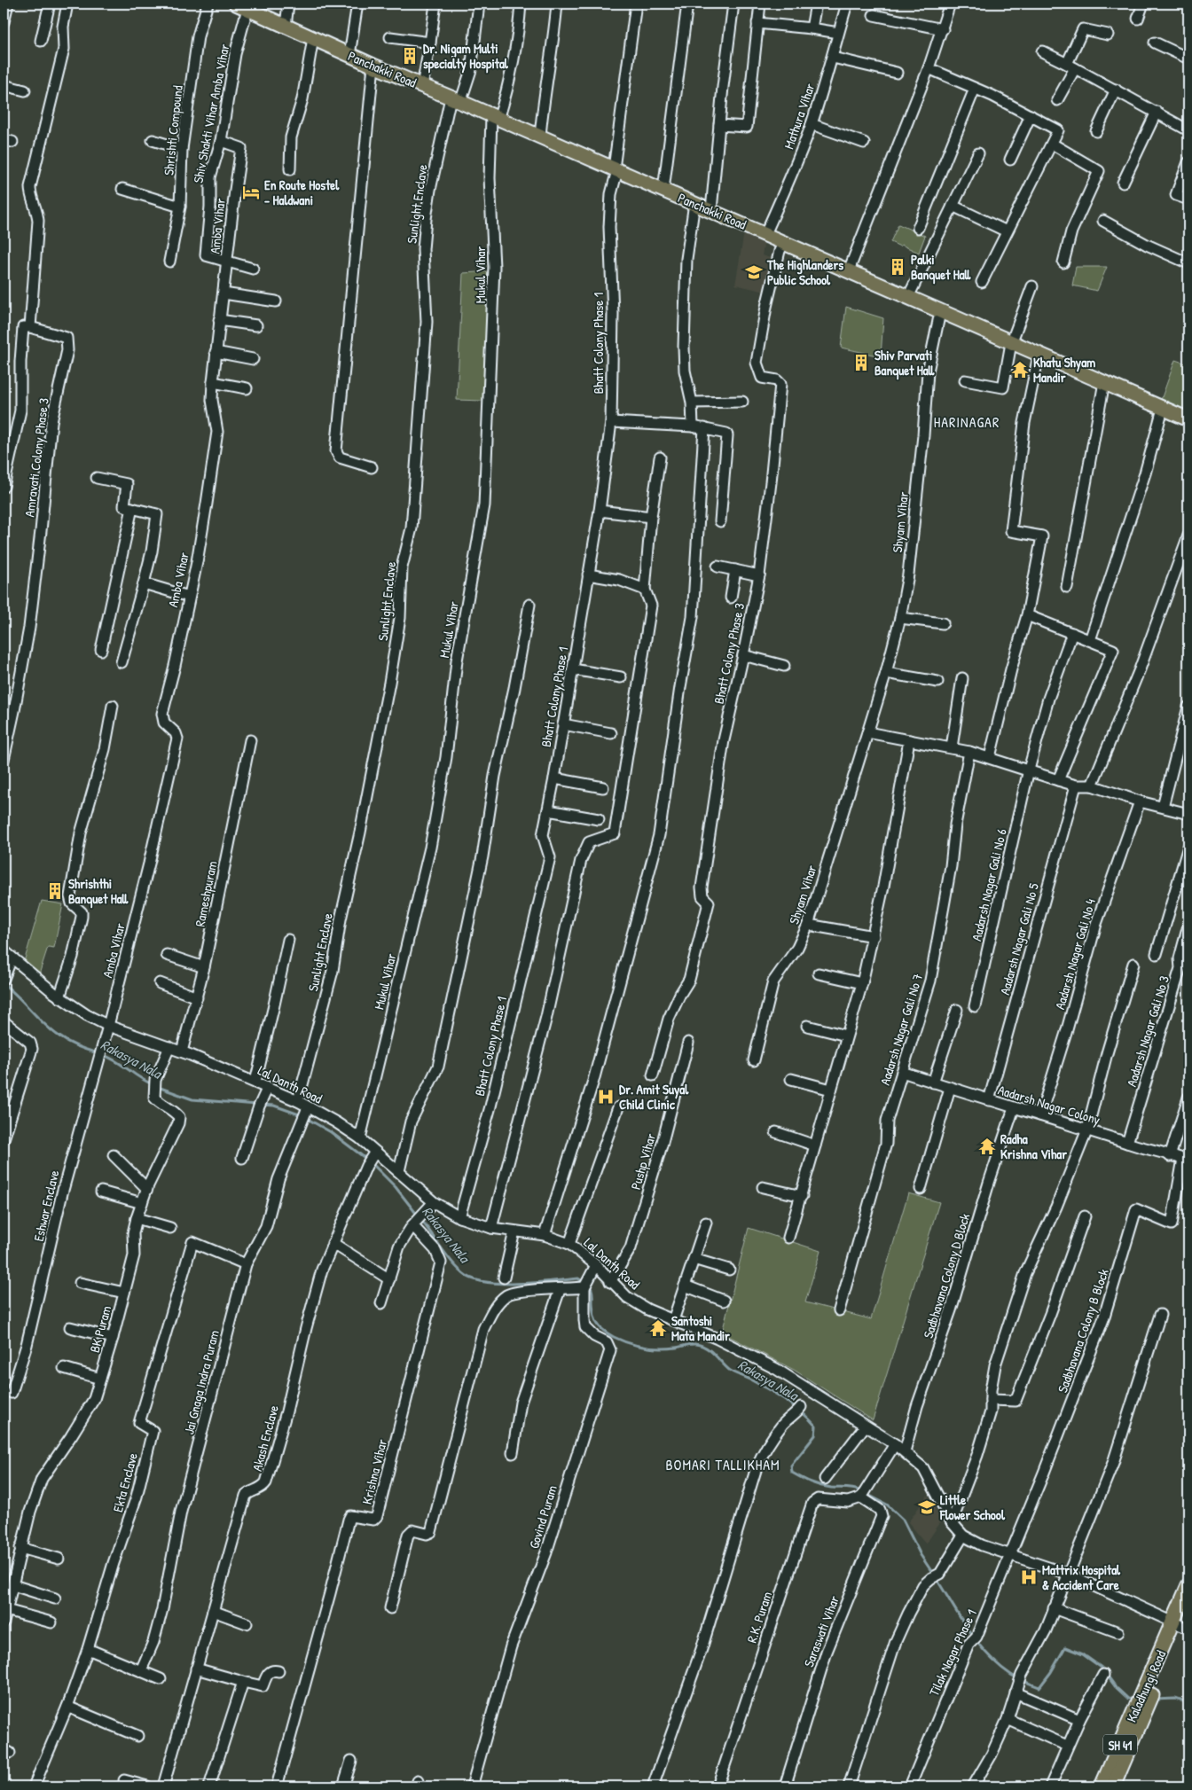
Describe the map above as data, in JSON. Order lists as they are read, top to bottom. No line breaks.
{"streets":{"main road":["Panchakki Road","Kaladhungi Road","SH 41"],"street":["Shiv Shakti Vihar Amba Vihar","Mathura Vihar","Shrishti Compound","Sunlight Enclave","Amba Vihar","Mukul Vihar","Bhatt Colony Phase 1","Amravati Colony Phase 3","Shyam Vihar","Bhatt Colony Phase 3","Aadarsh Nagar Gali No 6","Rameshpuram","Aadarsh Nagar Gali No 5","Aadarsh Nagar Gali No 4","Aadarsh Nagar Gali No 7","Aadarsh Nagar Gali No 3","Lal Danth Road","Aadarsh Nagar Colony","Pushp Vihar","Eshwar Enclave","Sadbhavana Colony D Block","BK Puram","Sadbhavana Colony B Block","Jai Gnaga Indra Puram","Akash Enclave","Krishna Vihar","Ekta Enclave","Govind Puram","R.K. Puram","Saraswati Vihar","Tilak Nagar Phase 1"]},"crossings":[["Panchakki Road","Shiv Shakti Vihar Amba Vihar"],["Panchakki Road","Mathura Vihar"],["Panchakki Road","Sunlight Enclave"],["Panchakki Road","Mukul Vihar"],["Panchakki Road","Bhatt Colony Phase 1"],["Panchakki Road","Shyam Vihar"],["Panchakki Road","Bhatt Colony Phase 3"],["Shiv Shakti Vihar Amba Vihar","Amba Vihar"],["Sunlight Enclave","Lal Danth Road"],["Amba Vihar","Lal Danth Road"],["Amba Vihar","Eshwar Enclave"],["Mukul Vihar","Lal Danth Road"],["Bhatt Colony Phase 1","Lal Danth Road"],["Rameshpuram","Lal Danth Road"],["Aadarsh Nagar Gali No 5","Aadarsh Nagar Colony"],["Aadarsh Nagar Gali No 4","Aadarsh Nagar Colony"],["Aadarsh Nagar Gali No 7","Aadarsh Nagar Colony"],["Aadarsh Nagar Gali No 3","Aadarsh Nagar Colony"],["Lal Danth Road","Pushp Vihar"],["Lal Danth Road","Eshwar Enclave"],["Lal Danth Road","Sadbhavana Colony D Block"],["Lal Danth Road","BK Puram"],["Lal Danth Road","Sadbhavana Colony B Block"],["Lal Danth Road","Jai Gnaga Indra Puram"],["Lal Danth Road","Akash Enclave"],["Lal Danth Road","Govind Puram"],["Lal Danth Road","Tilak Nagar Phase 1"],["Lal Danth Road","Kaladhungi Road"],["Aadarsh Nagar Colony","Sadbhavana Colony D Block"],["Aadarsh Nagar Colony","Sadbhavana Colony B Block"],["Sadbhavana Colony B Block","Tilak Nagar Phase 1"],["Jai Gnaga Indra Puram","Ekta Enclave"],["R.K. Puram","Saraswati Vihar"]],"districts":["HARINAGAR","BOMARI TALLIKHAM"],"water":["Rakasya Nala"],"places":{"building":["Dr. Nigam Multi specialty Hospital","Palki Banquet Hall","Shiv Parvati Banquet Hall","Shrishthi Banquet Hall"],"hotel":["En Route Hostel - Haldwani"],"school or university":["The Highlanders Public School","Little Flower School"],"temple":["Khatu Shyam Mandir","Radha Krishna Vihar","Santoshi Mata Mandir"],"hospital":["Dr. Amit Suyal Child Clinic","Mattrix Hospital & Accident Care"]}}
